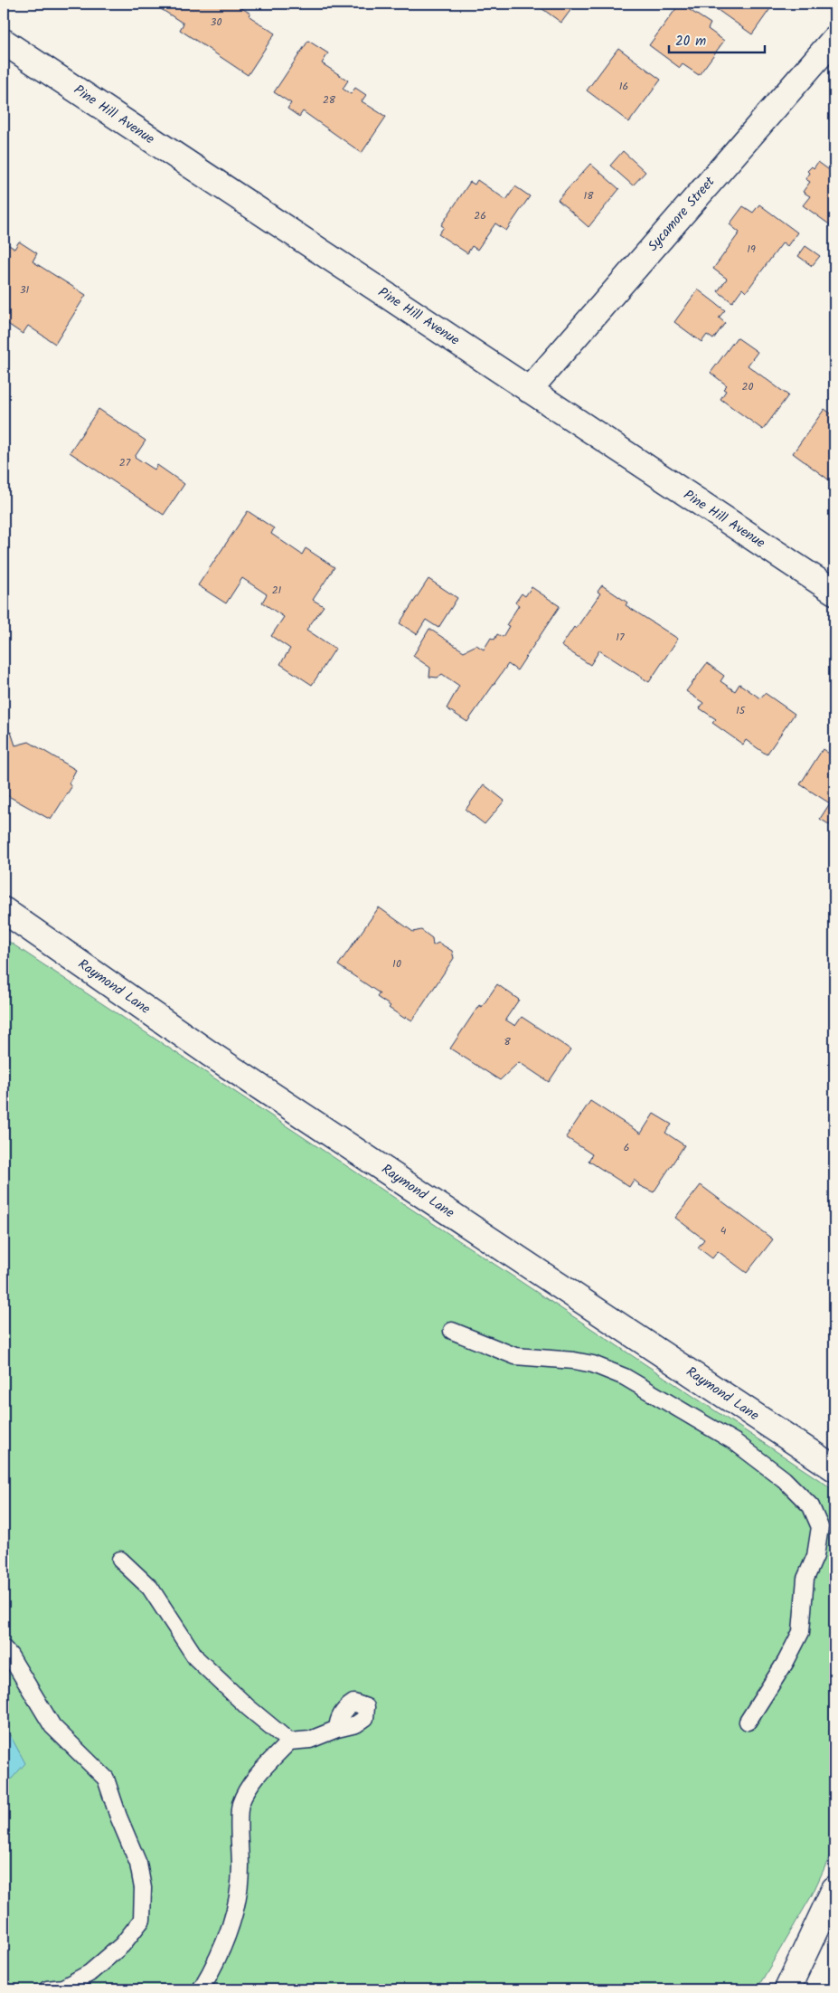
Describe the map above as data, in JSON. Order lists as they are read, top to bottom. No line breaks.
{"streets":{"street":["Pine Hill Avenue","Sycamore Street","Raymond Lane"]},"crossings":[["Pine Hill Avenue","Sycamore Street"]],"house_numbers":["30","16","28","18","26","19","31","20","27","21","17","15","10","8","6","4"],"scale_bar":"20 m"}
